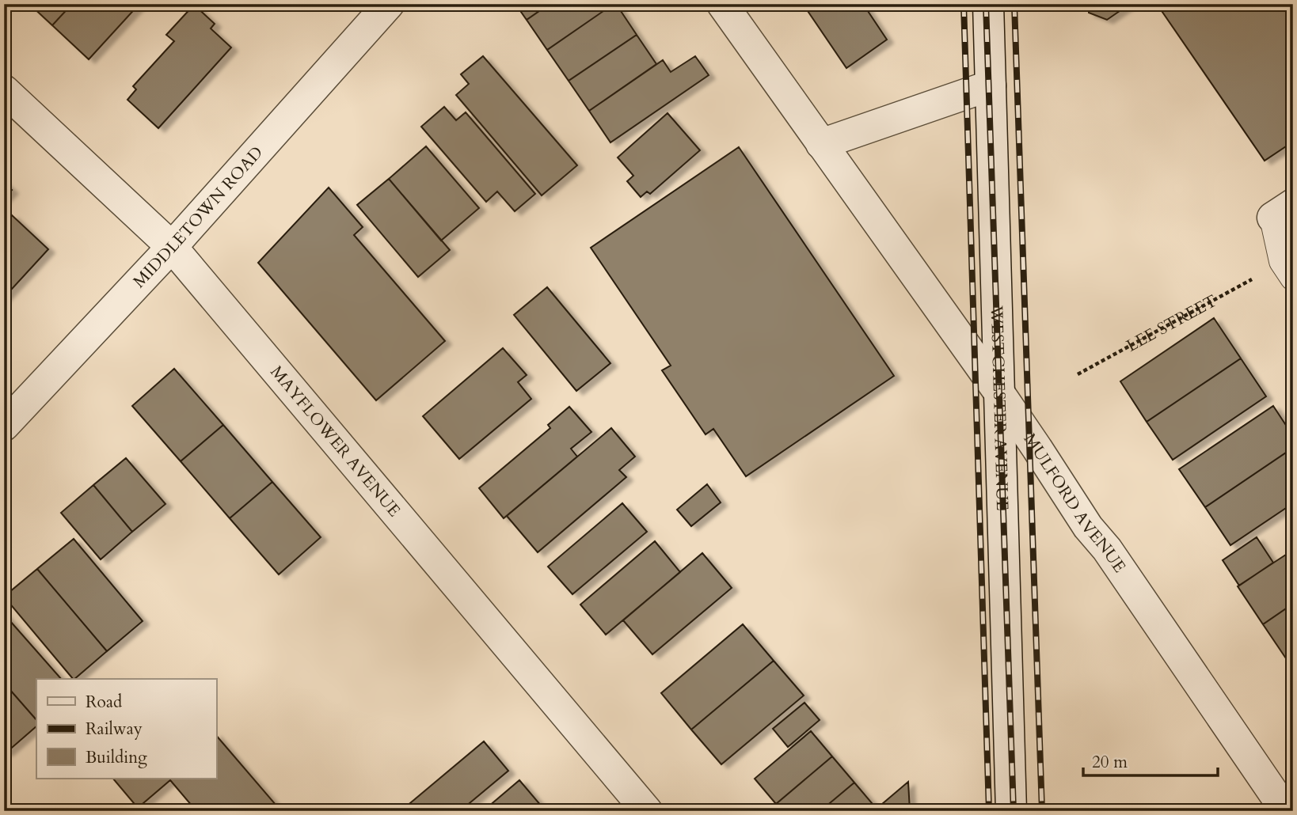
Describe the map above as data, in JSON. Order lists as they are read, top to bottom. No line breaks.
{"streets":{"street":["MIDDLETOWN ROAD","WESTCHESTER AVENUE","MAYFLOWER AVENUE","MULFORD AVENUE"],"path":["LEE STREET"]},"crossings":[["MIDDLETOWN ROAD","MAYFLOWER AVENUE"],["WESTCHESTER AVENUE","MULFORD AVENUE"]],"legend":["Road","Railway","Building"],"scale_bar":"20 m"}
